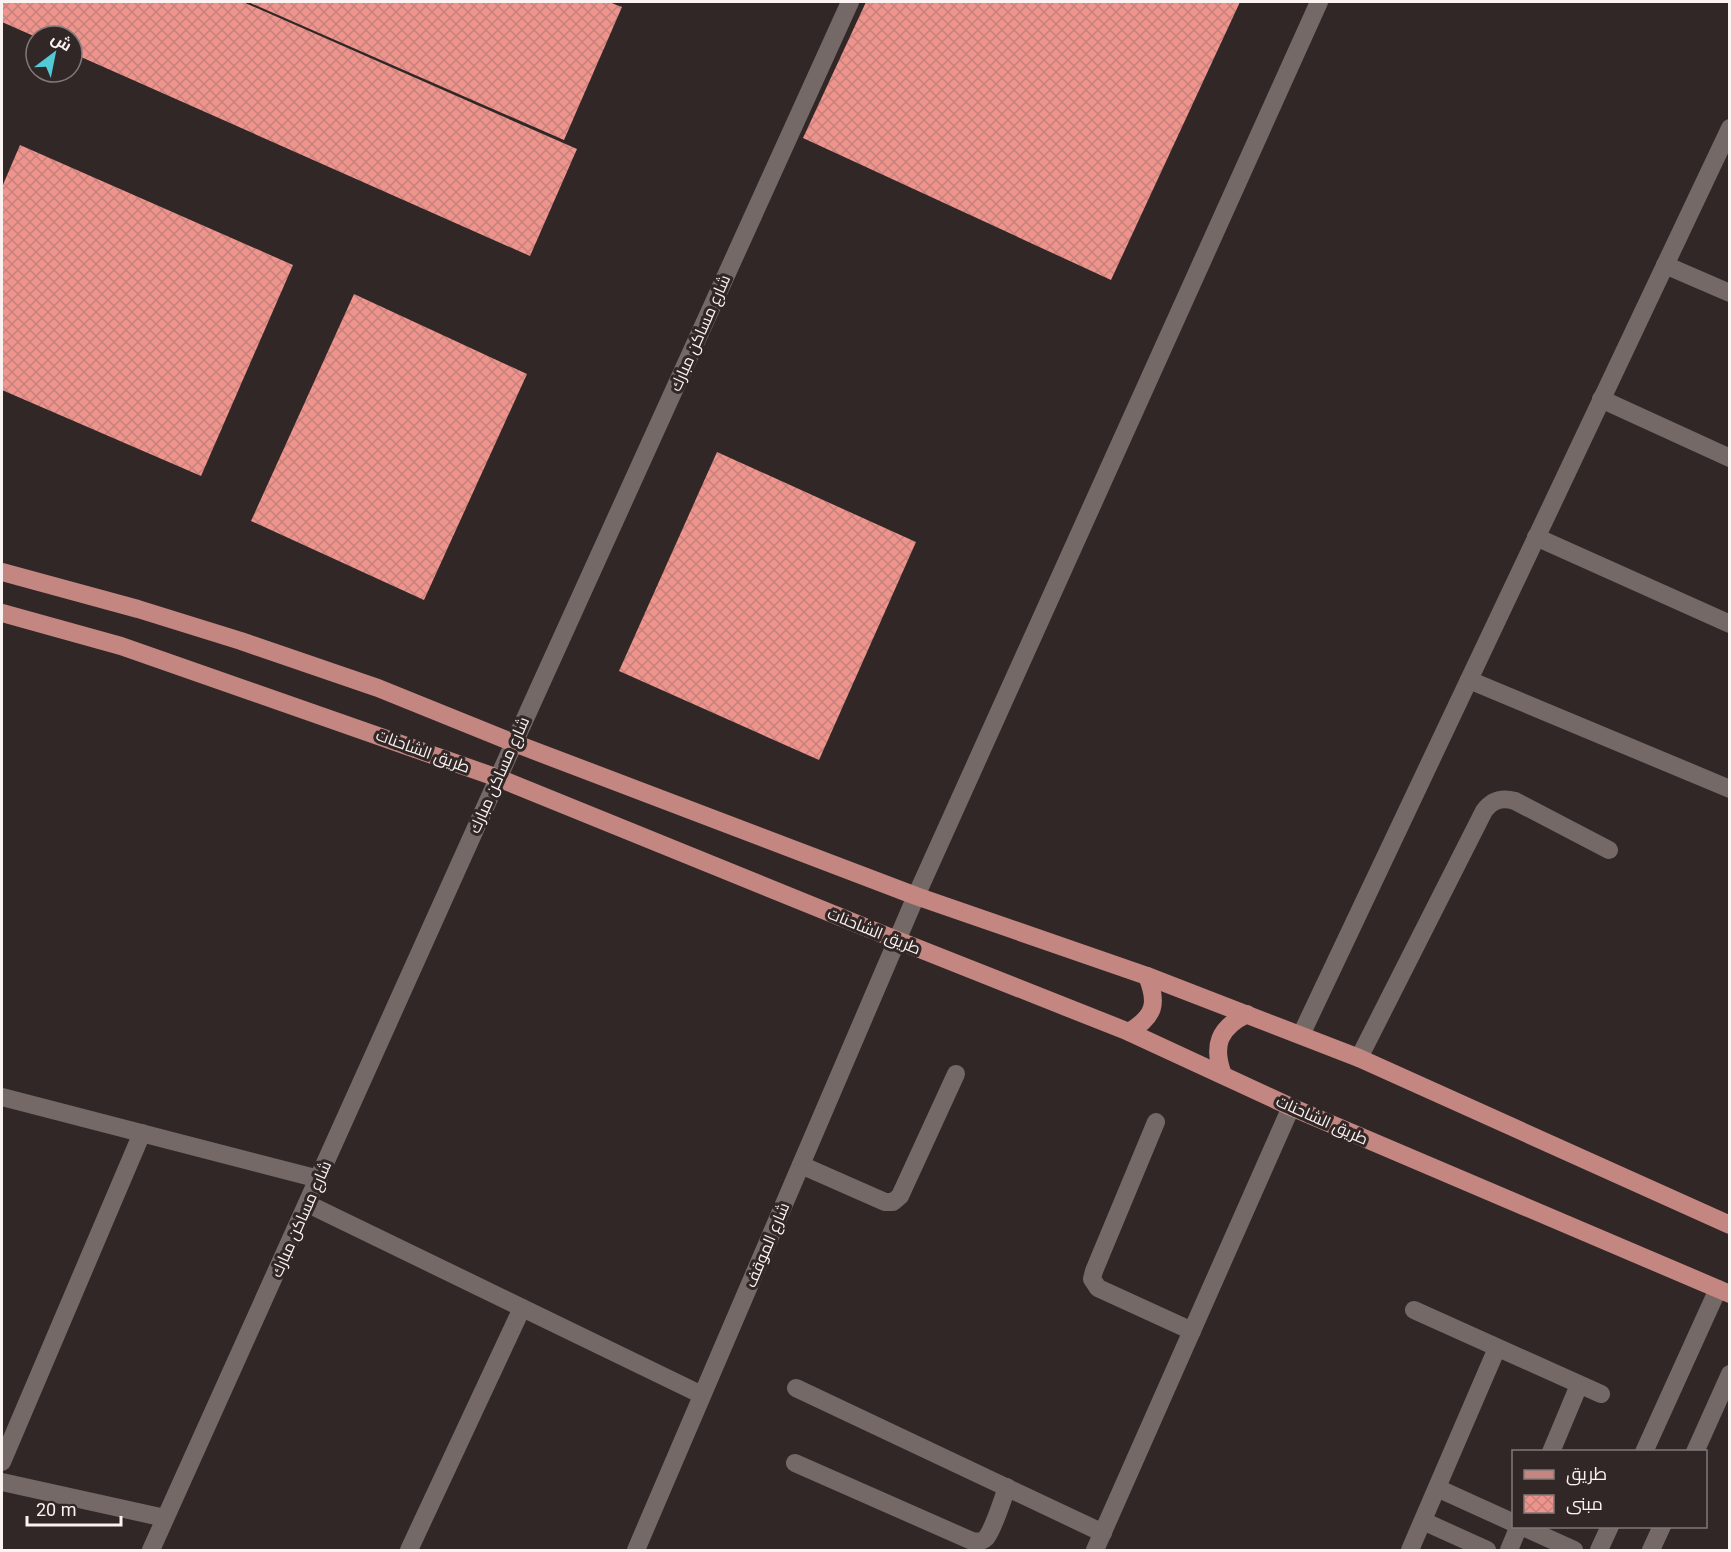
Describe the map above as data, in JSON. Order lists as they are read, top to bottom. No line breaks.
{"streets":{"main road":["طريق الشاحنات"],"street":["شارع مساكن مبارك","شارع الموقف"]},"crossings":[["شارع مساكن مبارك","طريق الشاحنات"],["طريق الشاحنات","شارع الموقف"]],"legend":["طريق","مبنى"],"scale_bar":"20 m","north":"top right"}
